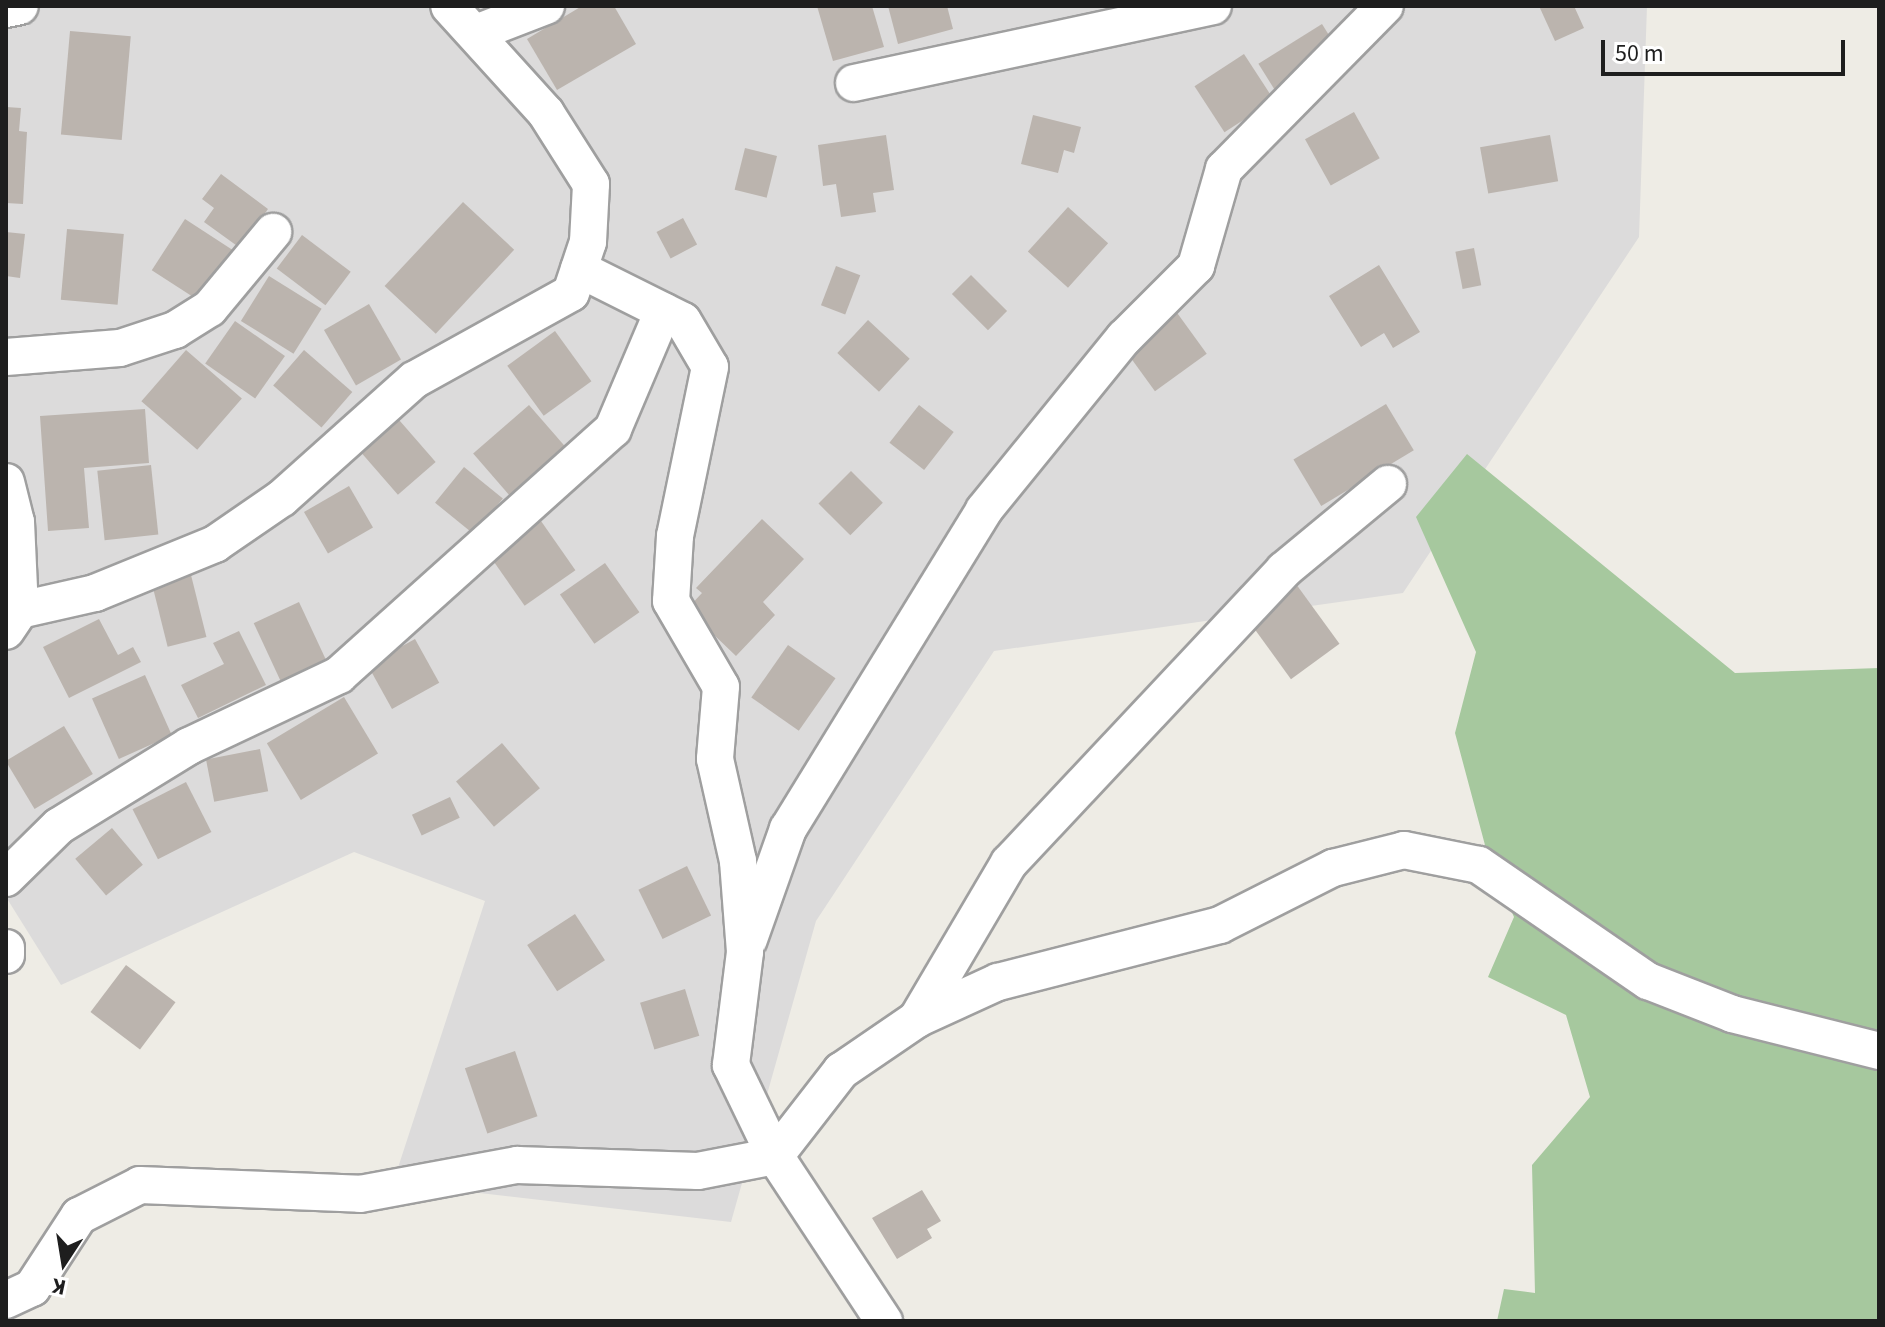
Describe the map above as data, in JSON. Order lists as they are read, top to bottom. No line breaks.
{"scale_bar":"50 m","north":"bottom"}
